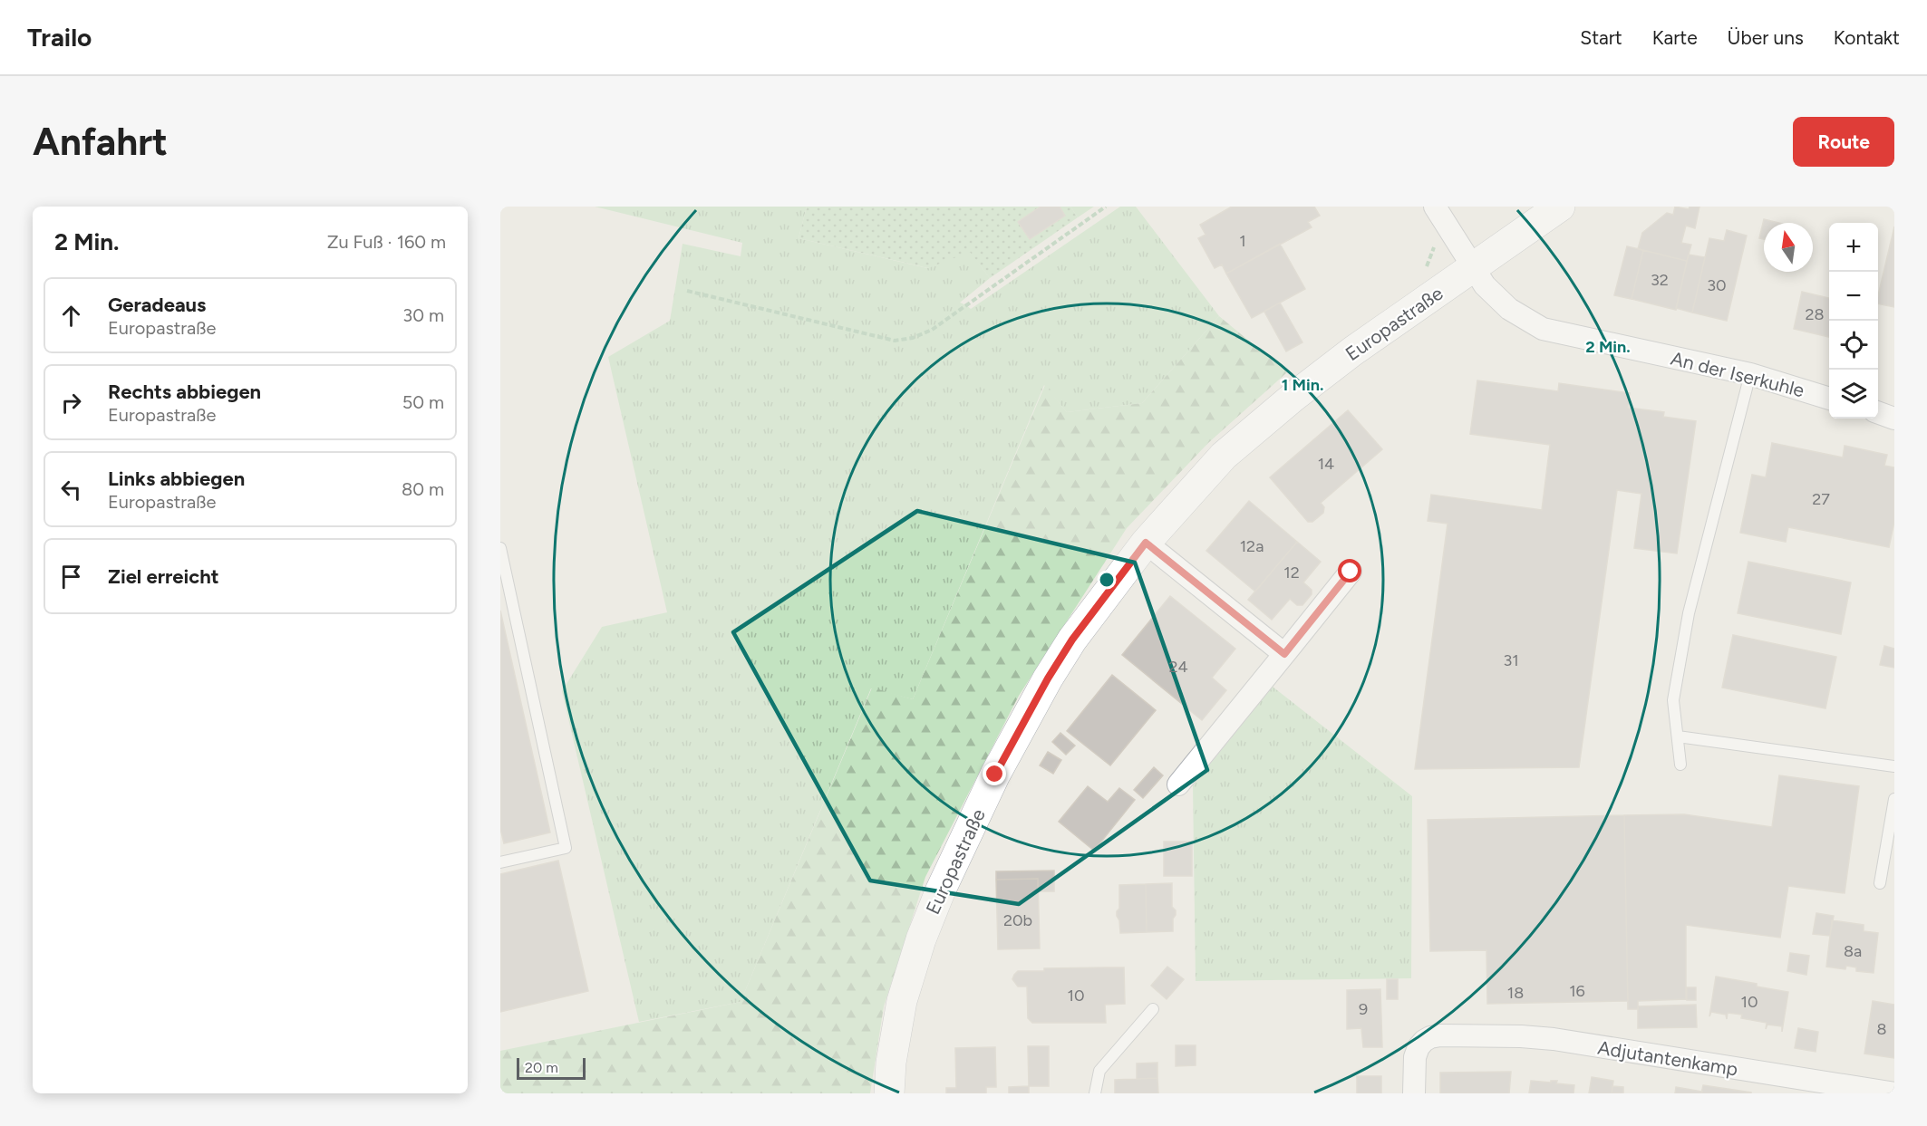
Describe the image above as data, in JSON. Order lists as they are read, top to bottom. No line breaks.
{"streets":{"street":["Europastraße","An der Iserkuhle","Adjutantenkamp"]},"crossings":[["Europastraße","An der Iserkuhle"]],"house_numbers":["1","32","30","28","14","27","12a","12","31","24","20b","8a","16","18","10","10","9","8"],"scale_bar":"20 m","north":"top","page":{"header":"Trailo","nav":["Start","Karte","Über uns","Kontakt"],"buttons":"Route","title":"Anfahrt","heading":["2 Min.","Zu Fuß · 160 m"],"map_buttons":["+","−"],"list":[["Geradeaus","Europastraße","30 m"],["Rechts abbiegen","Europastraße","50 m"],["Links abbiegen","Europastraße","80 m"],"Ziel erreicht"],"scale":"20 m"},"rings":["2 Min.","1 Min."]}
